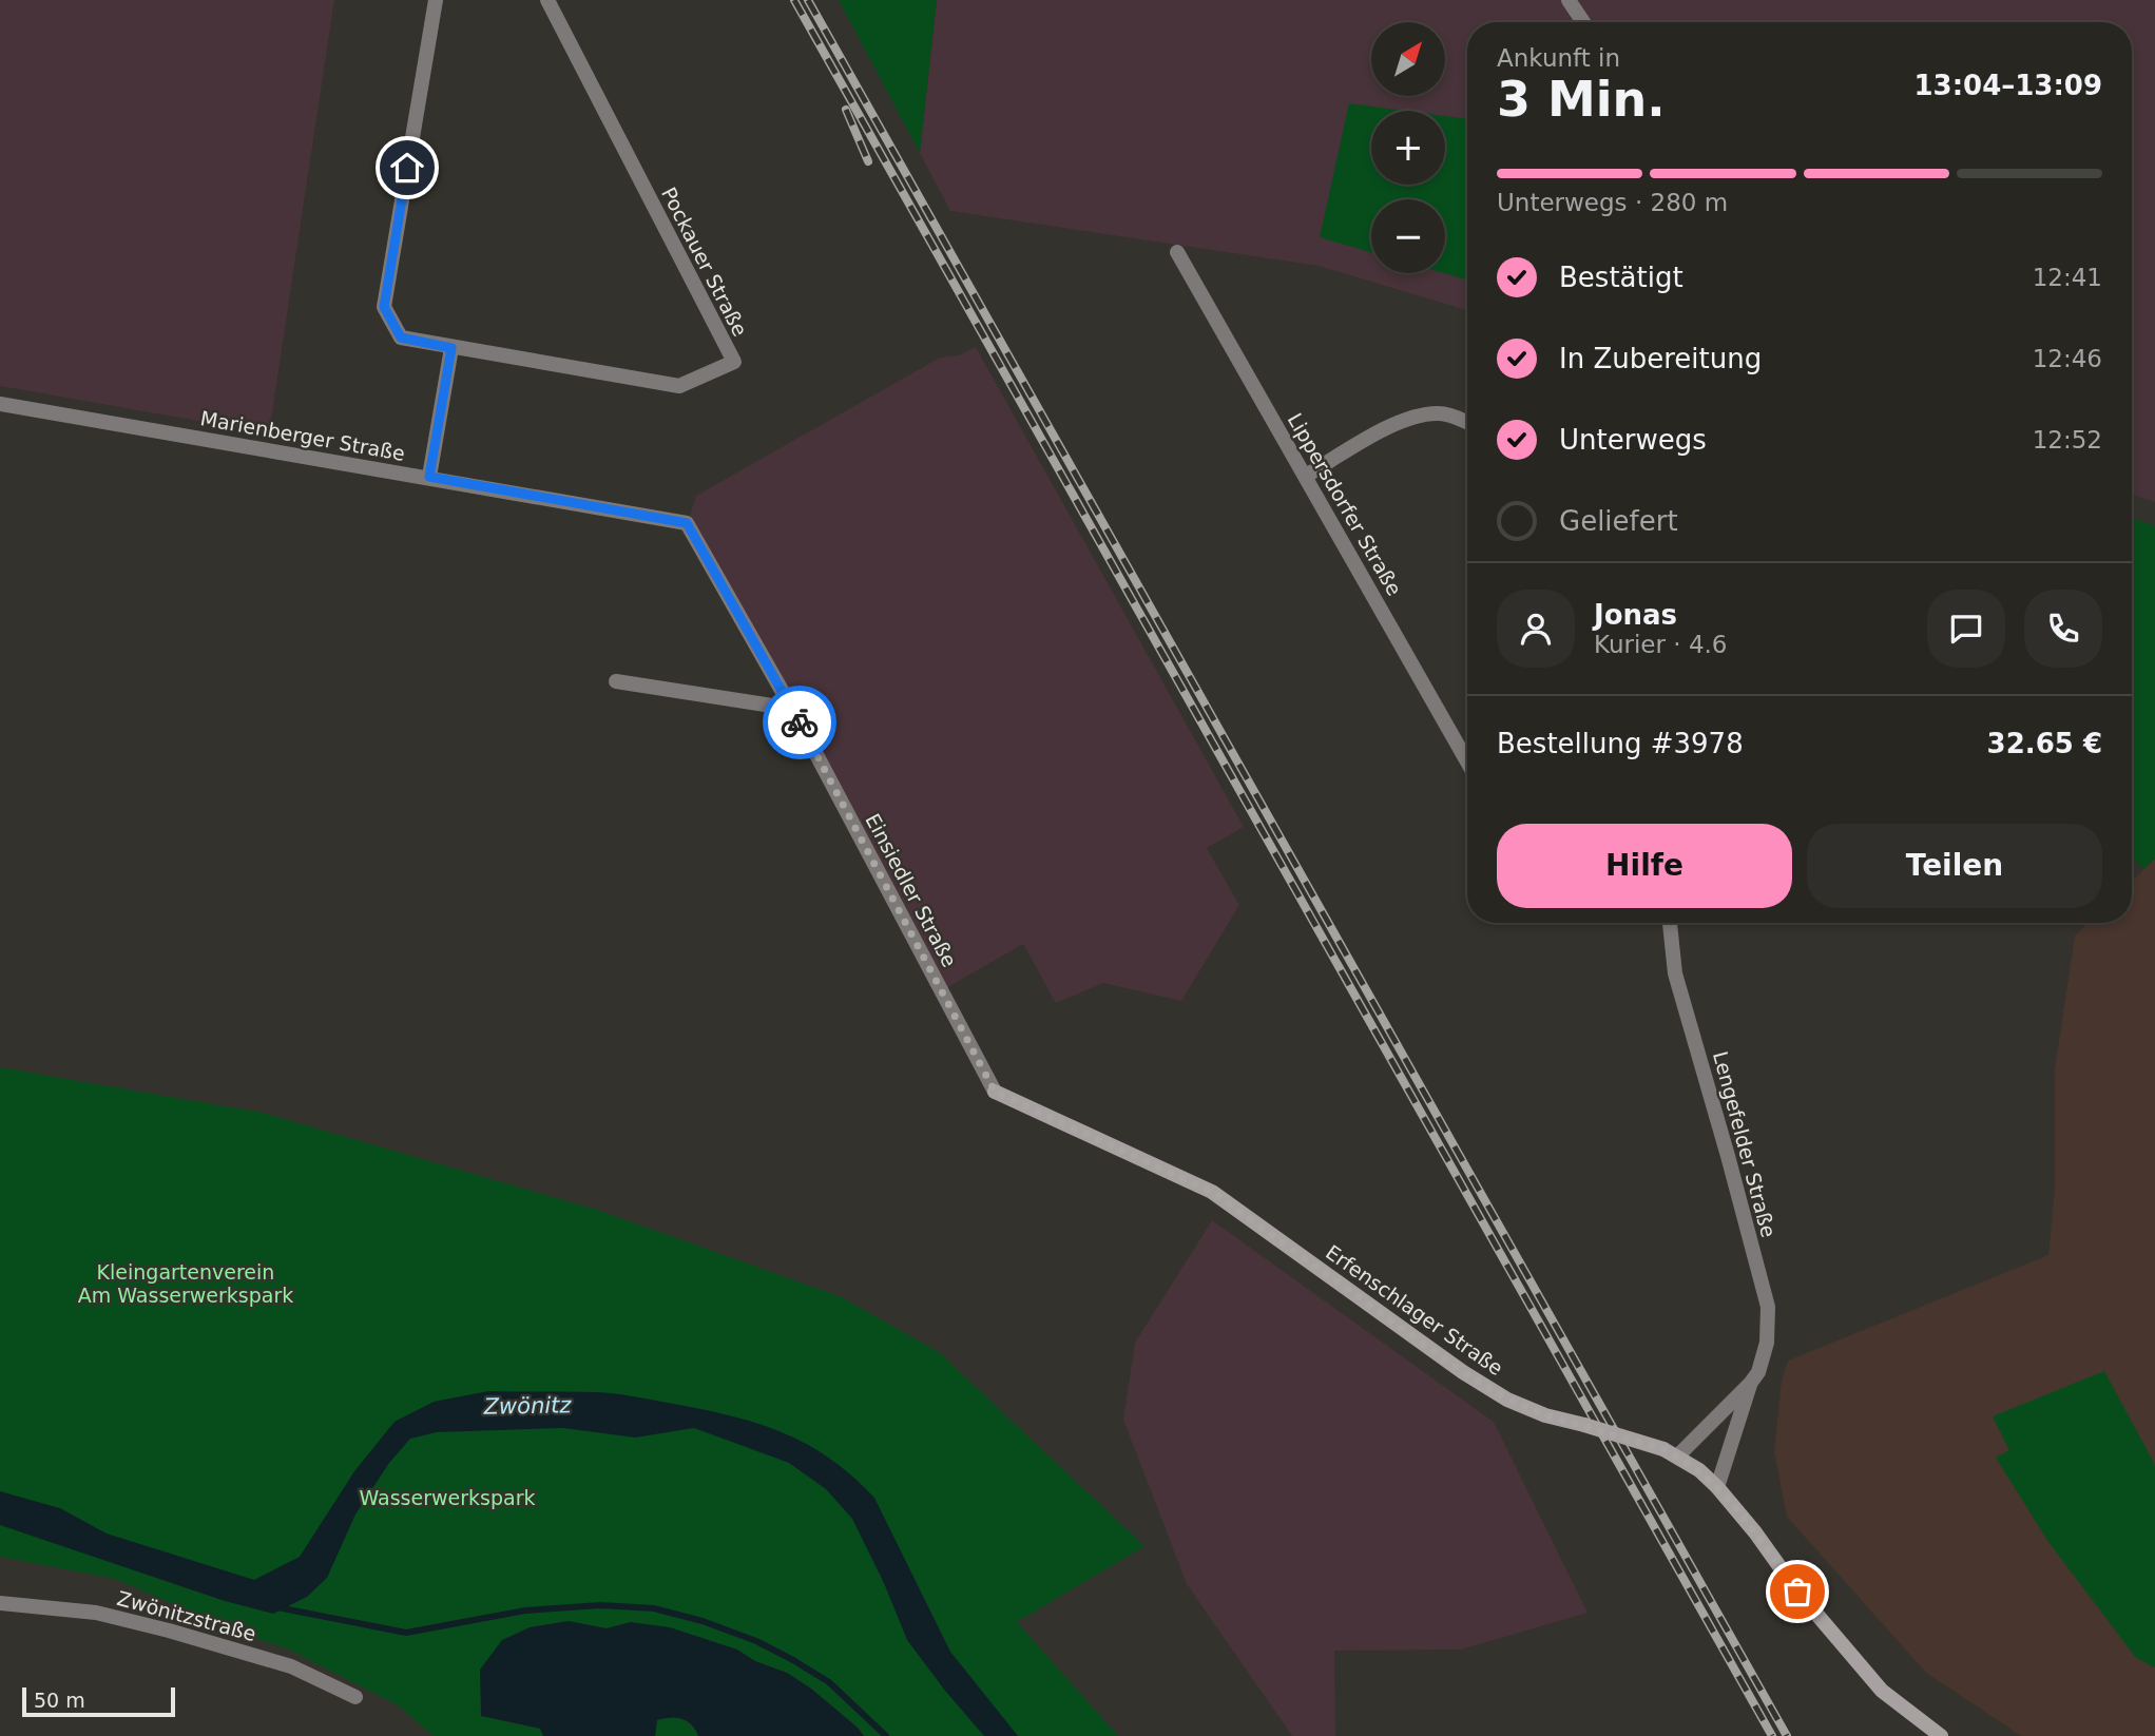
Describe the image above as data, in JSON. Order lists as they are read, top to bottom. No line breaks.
{"streets":{"main road":["Erfenschlager Straße"],"street":["Pockauer Straße","Marienberger Straße","Lippersdorfer Straße","Einsiedler Straße","Lengefelder Straße","Zwönitzstraße"]},"crossings":[["Marienberger Straße","Einsiedler Straße"],["Einsiedler Straße","Erfenschlager Straße"],["Lengefelder Straße","Erfenschlager Straße"]],"water":["Zwönitz"],"parks":["Kleingartenverein Am Wasserwerkspark","Wasserwerkspark"],"scale_bar":"50 m","north":"top right","page":{"map_buttons":["+","−"],"heading":["3 Min.","Ankunft in","13:04–13:09"],"panel":["Jonas","Kurier · 4.6","Bestellung #3978","32.65 €"],"bar":"Unterwegs · 280 m","list":[["Bestätigt","12:41"],["In Zubereitung","12:46"],["Unterwegs","12:52"],"Geliefert"],"buttons":["Hilfe","Teilen"],"scale":"50 m"}}
